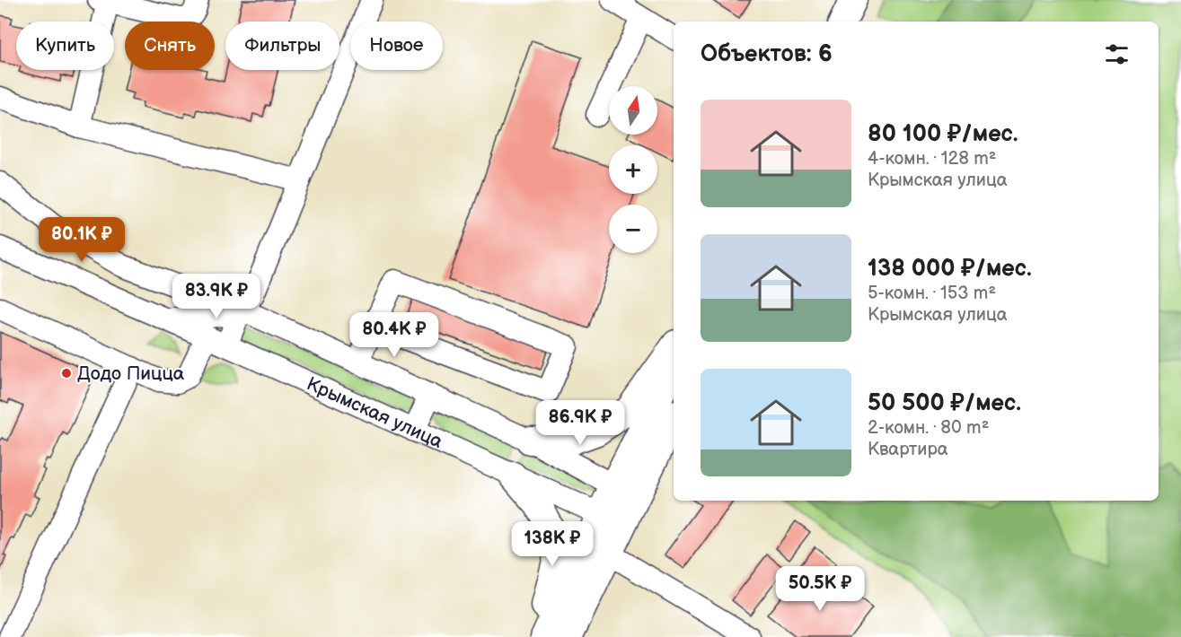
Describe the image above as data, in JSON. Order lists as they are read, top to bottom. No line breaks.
{"streets":{"street":["Крымская улица"]},"places":["Додо Пицца"],"north":"top","page":{"chip":["Купить","Снять","Фильтры","Новое"],"heading":"Объектов: 6","map_buttons":["+","−"],"list":[{"name":"80 100 ₽/мес.","note":"4-комн. · 128 m² · Крымская улица"},{"name":"138 000 ₽/мес.","note":"5-комн. · 153 m² · Крымская улица"},{"name":"50 500 ₽/мес.","note":"2-комн. · 80 m² · Квартира"}],"price":["80.1K ₽","83.9K ₽","80.4K ₽","86.9K ₽","138K ₽","50.5K ₽"]}}
